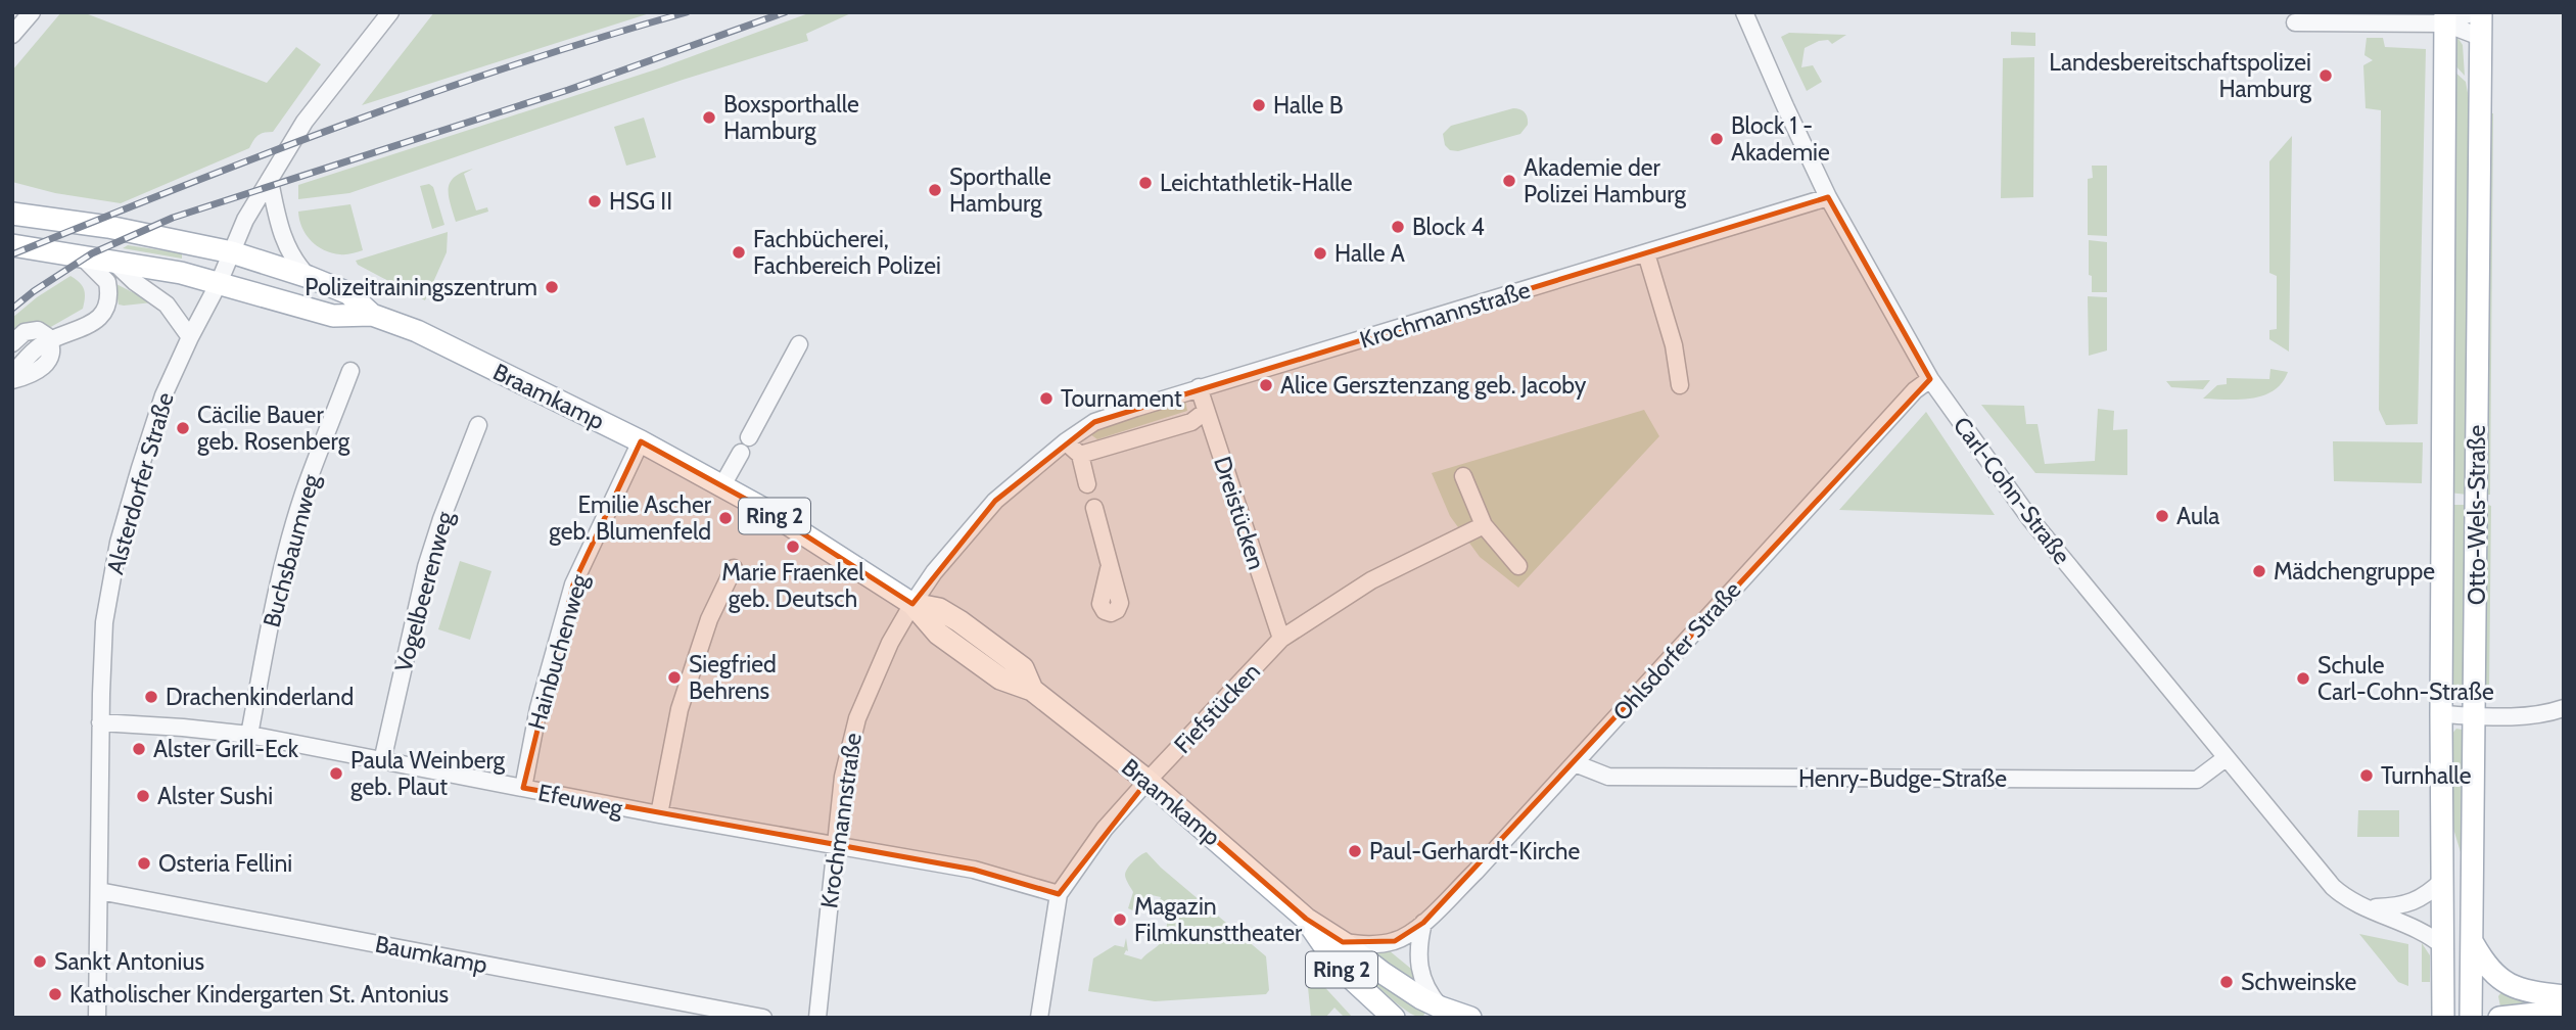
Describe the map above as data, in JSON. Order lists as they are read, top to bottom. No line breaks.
{"streets":{"main road":["Braamkamp","Otto-Wels-Straße","Ring 2"],"street":["Krochmannstraße","Alsterdorfer Straße","Carl-Cohn-Straße","Dreistücken","Buchsbaumweg","Vogelbeerenweg","Ohlsdorfer Straße","Hainbuchenweg","Fiefstücken","Henry-Budge-Straße","Efeuweg","Baumkamp"]},"crossings":[["Krochmannstraße","Braamkamp"],["Krochmannstraße","Carl-Cohn-Straße"],["Krochmannstraße","Dreistücken"],["Krochmannstraße","Efeuweg"],["Braamkamp","Alsterdorfer Straße"],["Braamkamp","Ohlsdorfer Straße"],["Braamkamp","Hainbuchenweg"],["Braamkamp","Fiefstücken"],["Alsterdorfer Straße","Efeuweg"],["Alsterdorfer Straße","Baumkamp"],["Carl-Cohn-Straße","Otto-Wels-Straße"],["Carl-Cohn-Straße","Ohlsdorfer Straße"],["Carl-Cohn-Straße","Henry-Budge-Straße"],["Dreistücken","Fiefstücken"],["Buchsbaumweg","Efeuweg"],["Vogelbeerenweg","Efeuweg"],["Ohlsdorfer Straße","Henry-Budge-Straße"],["Hainbuchenweg","Efeuweg"],["Fiefstücken","Efeuweg"]],"places":["Landesbereitschaftspolizei Hamburg","Halle B","Boxsporthalle Hamburg","Block 1 - Akademie","Akademie der Polizei Hamburg","Leichtathletik-Halle","Sporthalle Hamburg","HSG II","Block 4","Fachbücherei, Fachbereich Polizei","Halle A","Polizeitrainingszentrum","Alice Gersztenzang geb. Jacoby","Tournament","Cäcilie Bauer geb. Rosenberg","Aula","Emilie Ascher geb. Blumenfeld","Marie Fraenkel geb. Deutsch","Mädchengruppe","Siegfried Behrens","Schule Carl-Cohn-Straße","Drachenkinderland","Alster Grill-Eck","Paula Weinberg geb. Plaut","Turnhalle","Alster Sushi","Paul-Gerhardt-Kirche","Osteria Fellini","Magazin Filmkunsttheater","Sankt Antonius","Schweinske","Katholischer Kindergarten St. Antonius"]}
